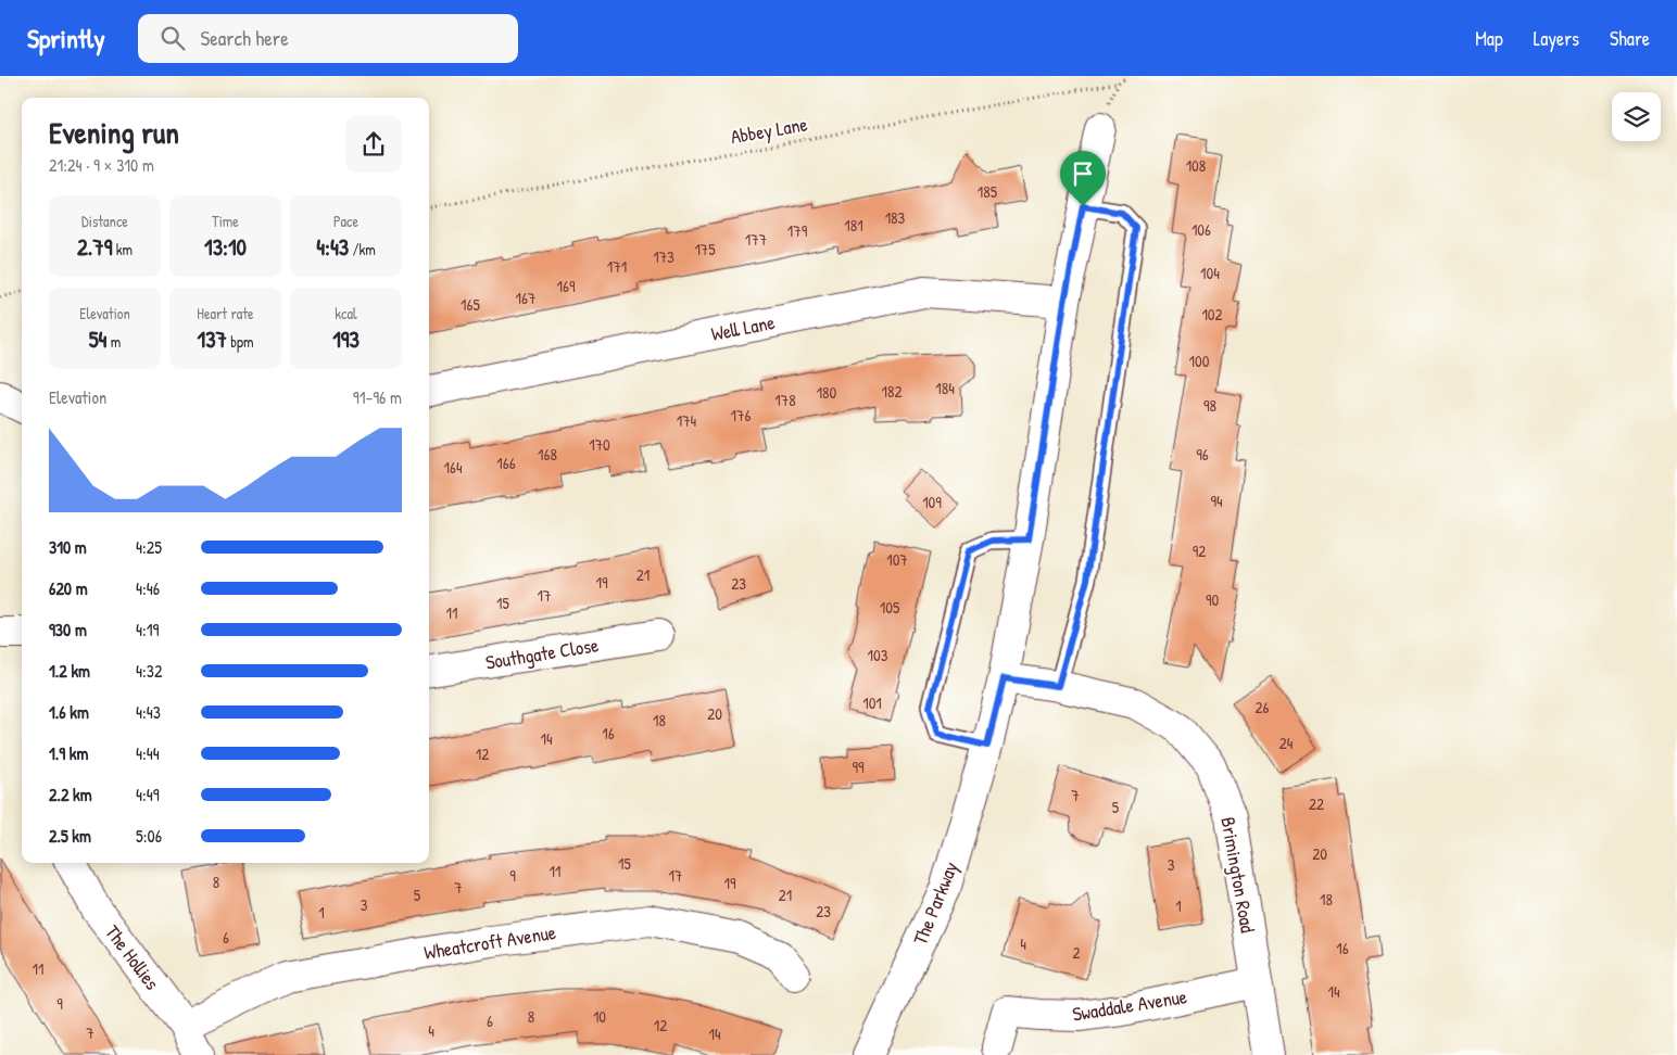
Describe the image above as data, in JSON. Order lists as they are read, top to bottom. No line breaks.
{"streets":{"street":["Well Lane","Southgate Close","Brimington Road","The Parkway","Wheatcroft Avenue","The Hollies","Swaddale Avenue"],"path":["Abbey Lane"]},"crossings":[["Well Lane","The Parkway"],["Brimington Road","The Parkway"],["Brimington Road","Swaddale Avenue"],["Wheatcroft Avenue","The Hollies"]],"house_numbers":["108","185","183","181","106","179","177","175","173","171","104","169","167","165","102","100","184","182","180","178","98","176","174","170","168","96","166","164","94","109","92","107","21","19","23","17","90","15","105","11","103","101","26","20","18","16","14","24","12","99","7","22","5","20","15","3","11","9","17","8","19","7","5","21","18","3","1","23","1","6","4","16","2","11","14","9","8","10","6","12","4","7","14"],"page":{"header":"Sprintly","search":"Search here","nav":["Map","Layers","Share"],"heading":["Evening run","21:24 · 9 × 310 m"],"stats":[["Distance","2.79 km"],["Time","13:10"],["Pace","4:43 /km"],["Elevation","54 m"],["Heart rate","137 bpm"],["kcal","193"]],"chart":["Elevation","91–96 m"],"list":[{"name":"310 m","note":"4:25"},{"name":"620 m","note":"4:46"},{"name":"930 m","note":"4:19"},{"name":"1.2 km","note":"4:32"},{"name":"1.6 km","note":"4:43"},{"name":"1.9 km","note":"4:44"},{"name":"2.2 km","note":"4:49"},{"name":"2.5 km","note":"5:06"}]}}
